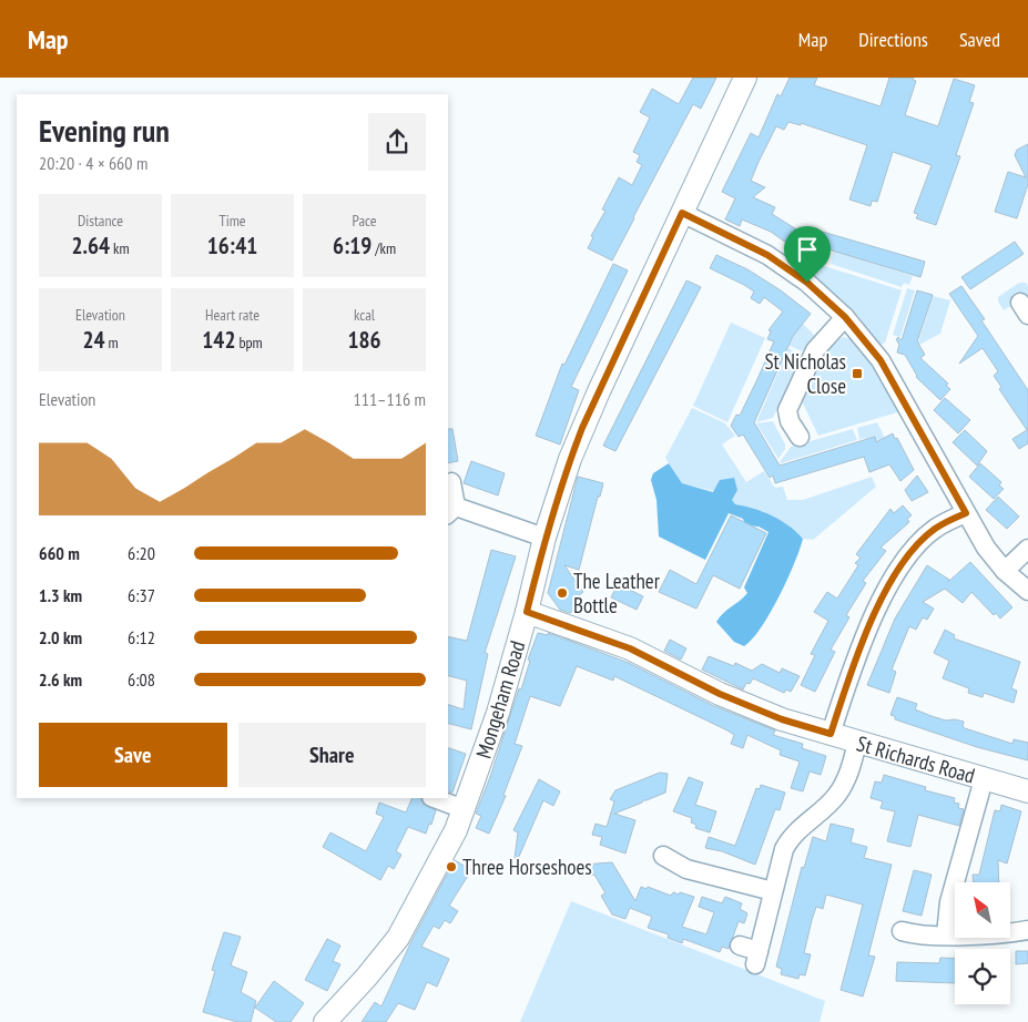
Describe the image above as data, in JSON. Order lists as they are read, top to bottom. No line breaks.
{"streets":{"street":["Mongeham Road","St Richards Road"]},"crossings":[["Mongeham Road","St Richards Road"]],"places":{"transit":["St Nicholas Close"],"other":["The Leather Bottle","Three Horseshoes"]},"north":"top left","page":{"header":"Map","nav":["Map","Directions","Saved"],"heading":["Evening run","20:20 · 4 × 660 m"],"stats":[["Distance","2.64 km"],["Time","16:41"],["Pace","6:19 /km"],["Elevation","24 m"],["Heart rate","142 bpm"],["kcal","186"]],"chart":["Elevation","111–116 m"],"list":[{"name":"660 m","note":"6:20"},{"name":"1.3 km","note":"6:37"},{"name":"2.0 km","note":"6:12"},{"name":"2.6 km","note":"6:08"}],"buttons":["Save","Share"]}}
